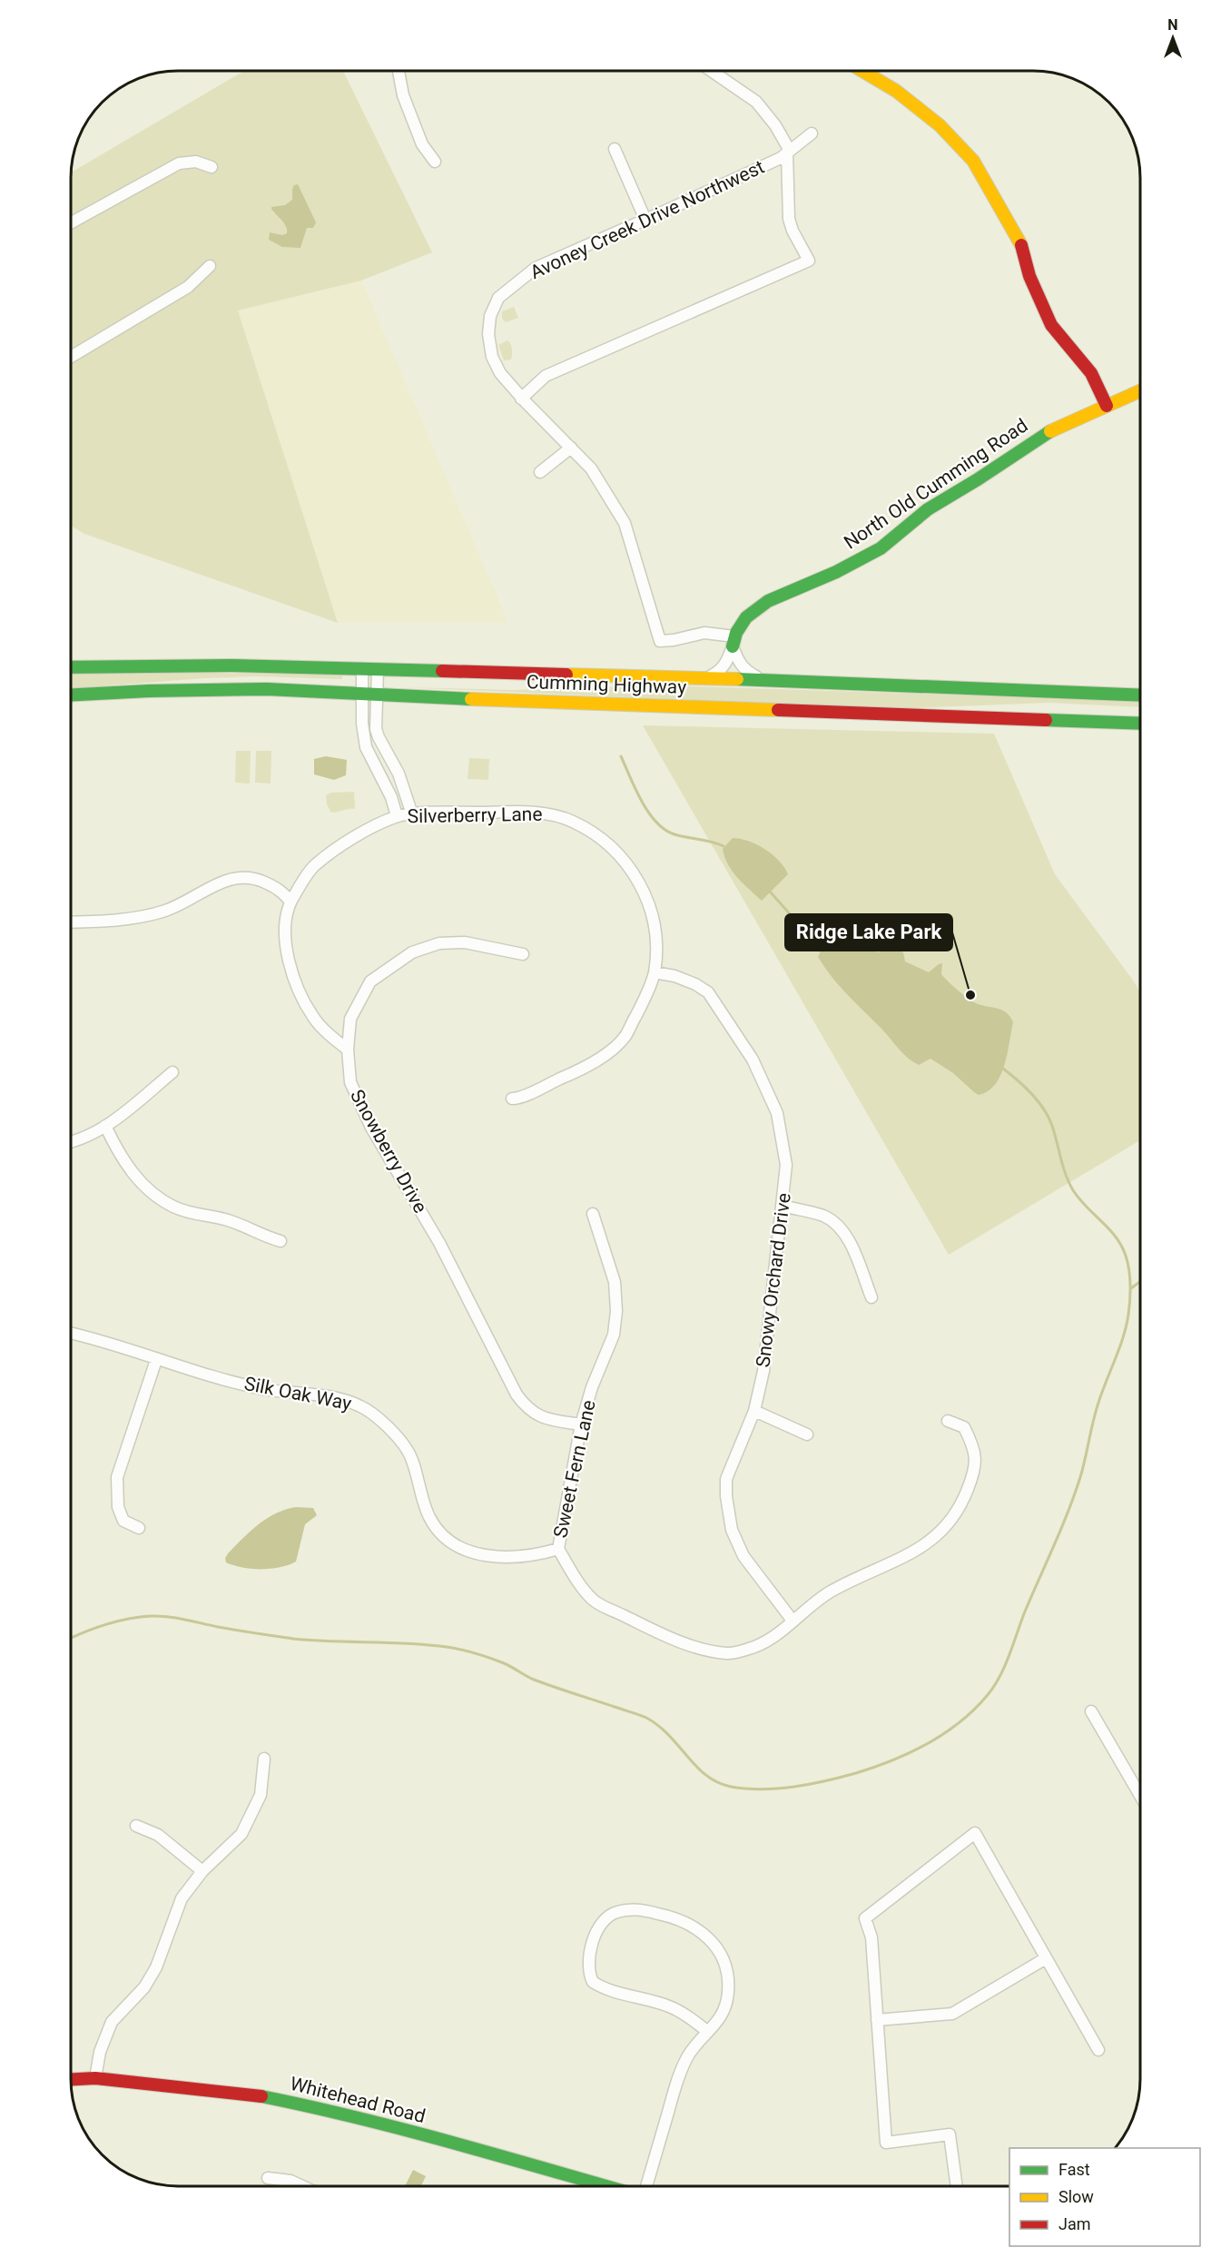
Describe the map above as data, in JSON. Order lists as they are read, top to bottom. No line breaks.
{"streets":{"main road":["North Old Cumming Road","Cumming Highway","Whitehead Road"],"street":["Avoney Creek Drive Northwest","Silverberry Lane","Snowberry Drive","Snowy Orchard Drive","Silk Oak Way","Sweet Fern Lane"]},"crossings":[["Avoney Creek Drive Northwest","North Old Cumming Road"],["North Old Cumming Road","Cumming Highway"],["Silverberry Lane","Snowberry Drive"],["Silverberry Lane","Snowy Orchard Drive"],["Snowberry Drive","Sweet Fern Lane"],["Snowy Orchard Drive","Sweet Fern Lane"],["Silk Oak Way","Sweet Fern Lane"]],"places":["Ridge Lake Park"],"legend":["Fast","Slow","Jam"],"north":"top"}
